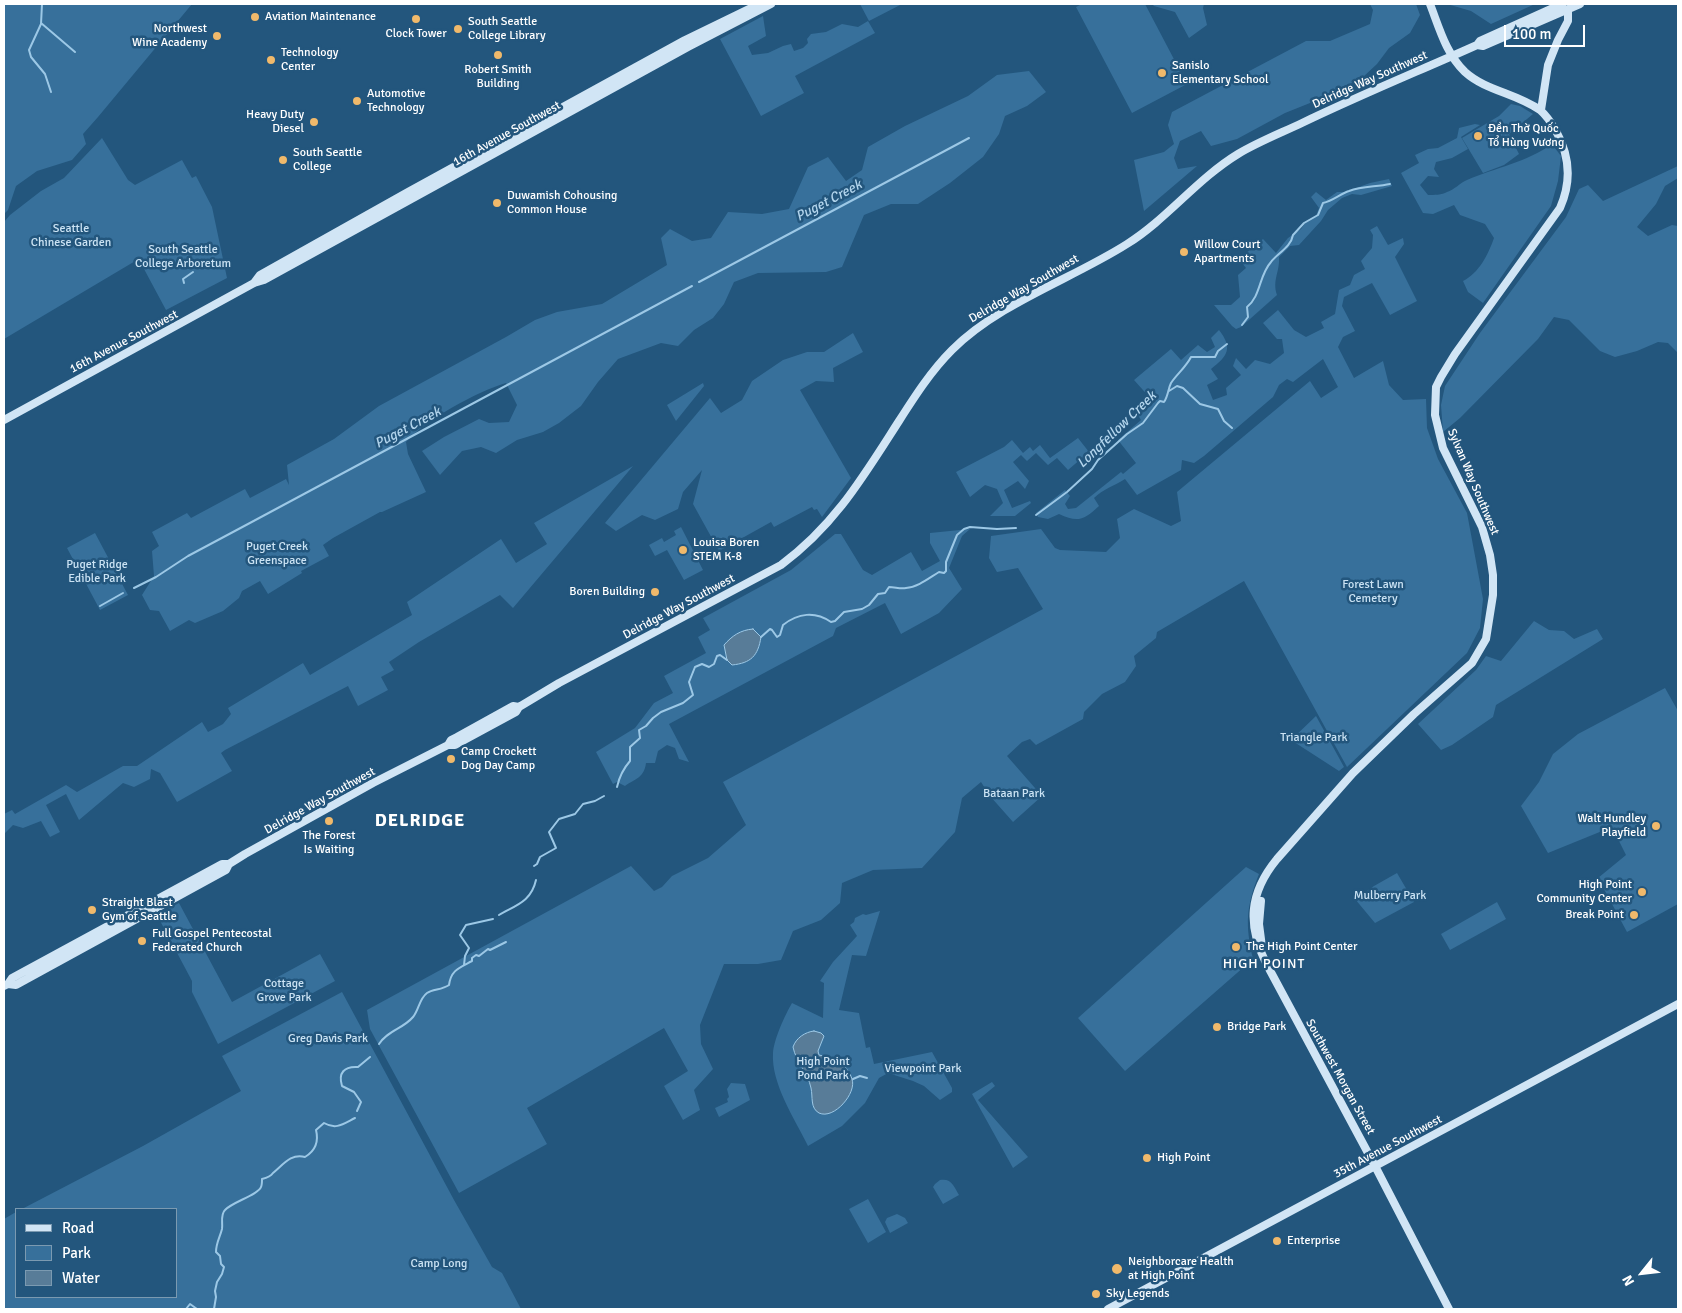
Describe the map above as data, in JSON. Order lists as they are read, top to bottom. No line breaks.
{"streets":{"street":["Delridge Way Southwest","16th Avenue Southwest","Sylvan Way Southwest","Southwest Morgan Street","35th Avenue Southwest"]},"crossings":[["Sylvan Way Southwest","Southwest Morgan Street"],["Southwest Morgan Street","35th Avenue Southwest"]],"districts":["DELRIDGE","HIGH POINT"],"water":["Puget Creek","Longfellow Creek"],"parks":["Seattle Chinese Garden","South Seattle College Arboretum","Puget Creek Greenspace","Puget Ridge Edible Park","Forest Lawn Cemetery","Triangle Park","Bataan Park","Mulberry Park","Cottage Grove Park","Greg Davis Park","High Point Pond Park","Viewpoint Park","Camp Long"],"places":["Aviation Maintenance","Clock Tower","South Seattle College Library","Northwest Wine Academy","Robert Smith Building","Technology Center","Sanislo Elementary School","Automotive Technology","Heavy Duty Diesel","Đền Thờ Quốc Tổ Hùng Vương","South Seattle College","Duwamish Cohousing Common House","Willow Court Apartments","Louisa Boren STEM K-8","Boren Building","Camp Crockett Dog Day Camp","The Forest Is Waiting","Walt Hundley Playfield","High Point Community Center","Straight Blast Gym of Seattle","Break Point","Full Gospel Pentecostal Federated Church","The High Point Center","Bridge Park","High Point","Enterprise","Neighborcare Health at High Point","Sky Legends"],"legend":["Road","Park","Water"],"scale_bar":"100 m","north":"bottom left"}
